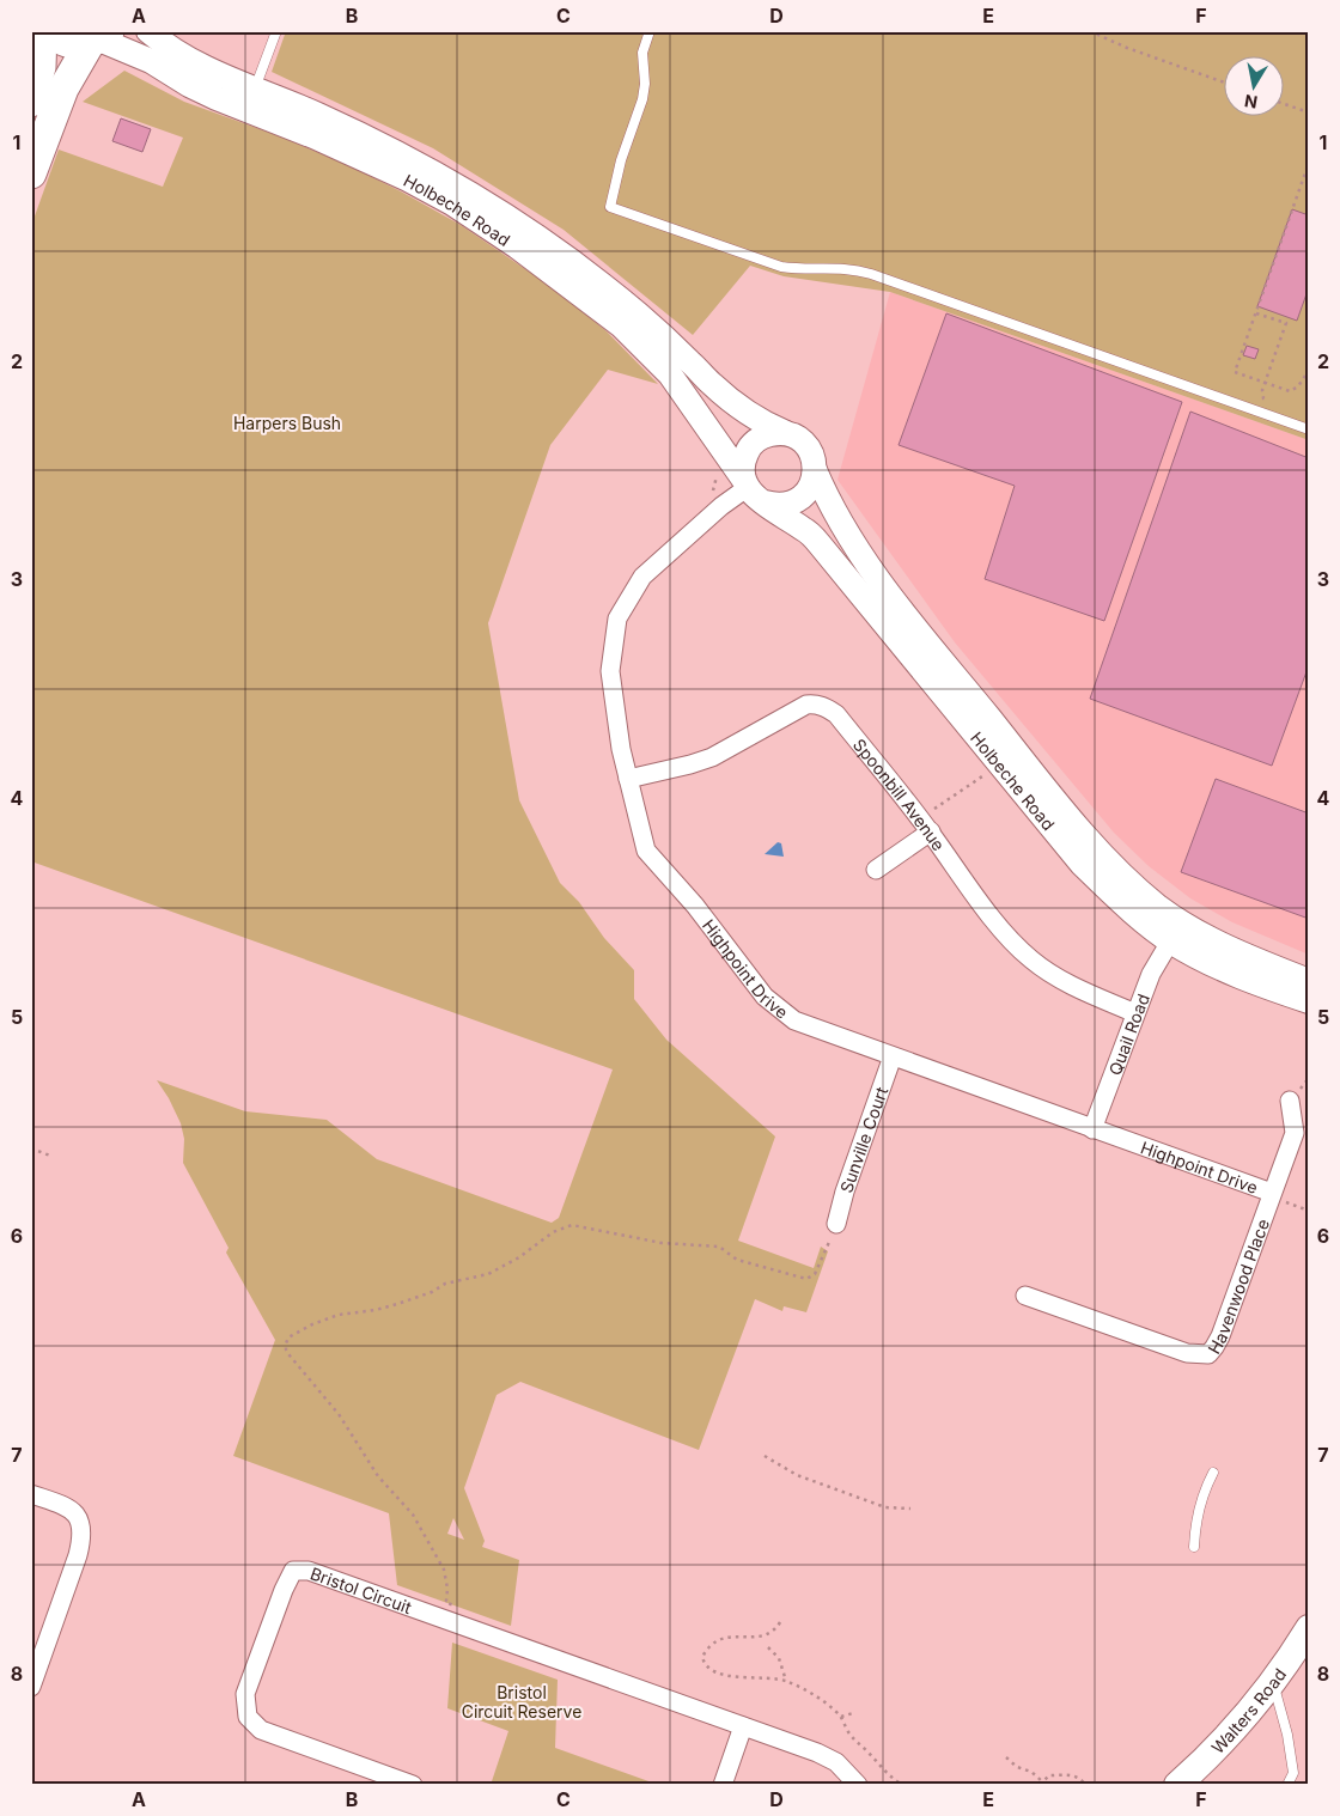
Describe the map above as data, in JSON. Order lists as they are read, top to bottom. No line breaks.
{"streets":{"main road":["Walters Road"],"street":["Holbeche Road","Spoonbill Avenue","Highpoint Drive","Quail Road","Sunville Court","Havenwood Place","Bristol Circuit"]},"crossings":[["Holbeche Road","Highpoint Drive"],["Holbeche Road","Quail Road"],["Spoonbill Avenue","Highpoint Drive"],["Spoonbill Avenue","Quail Road"],["Highpoint Drive","Quail Road"],["Highpoint Drive","Sunville Court"],["Highpoint Drive","Havenwood Place"]],"parks":["Harpers Bush","Bristol Circuit Reserve"],"north":"bottom","grid":{"columns":["A","B","C","D","E","F"],"rows":["1","2","3","4","5","6","7","8"]}}
